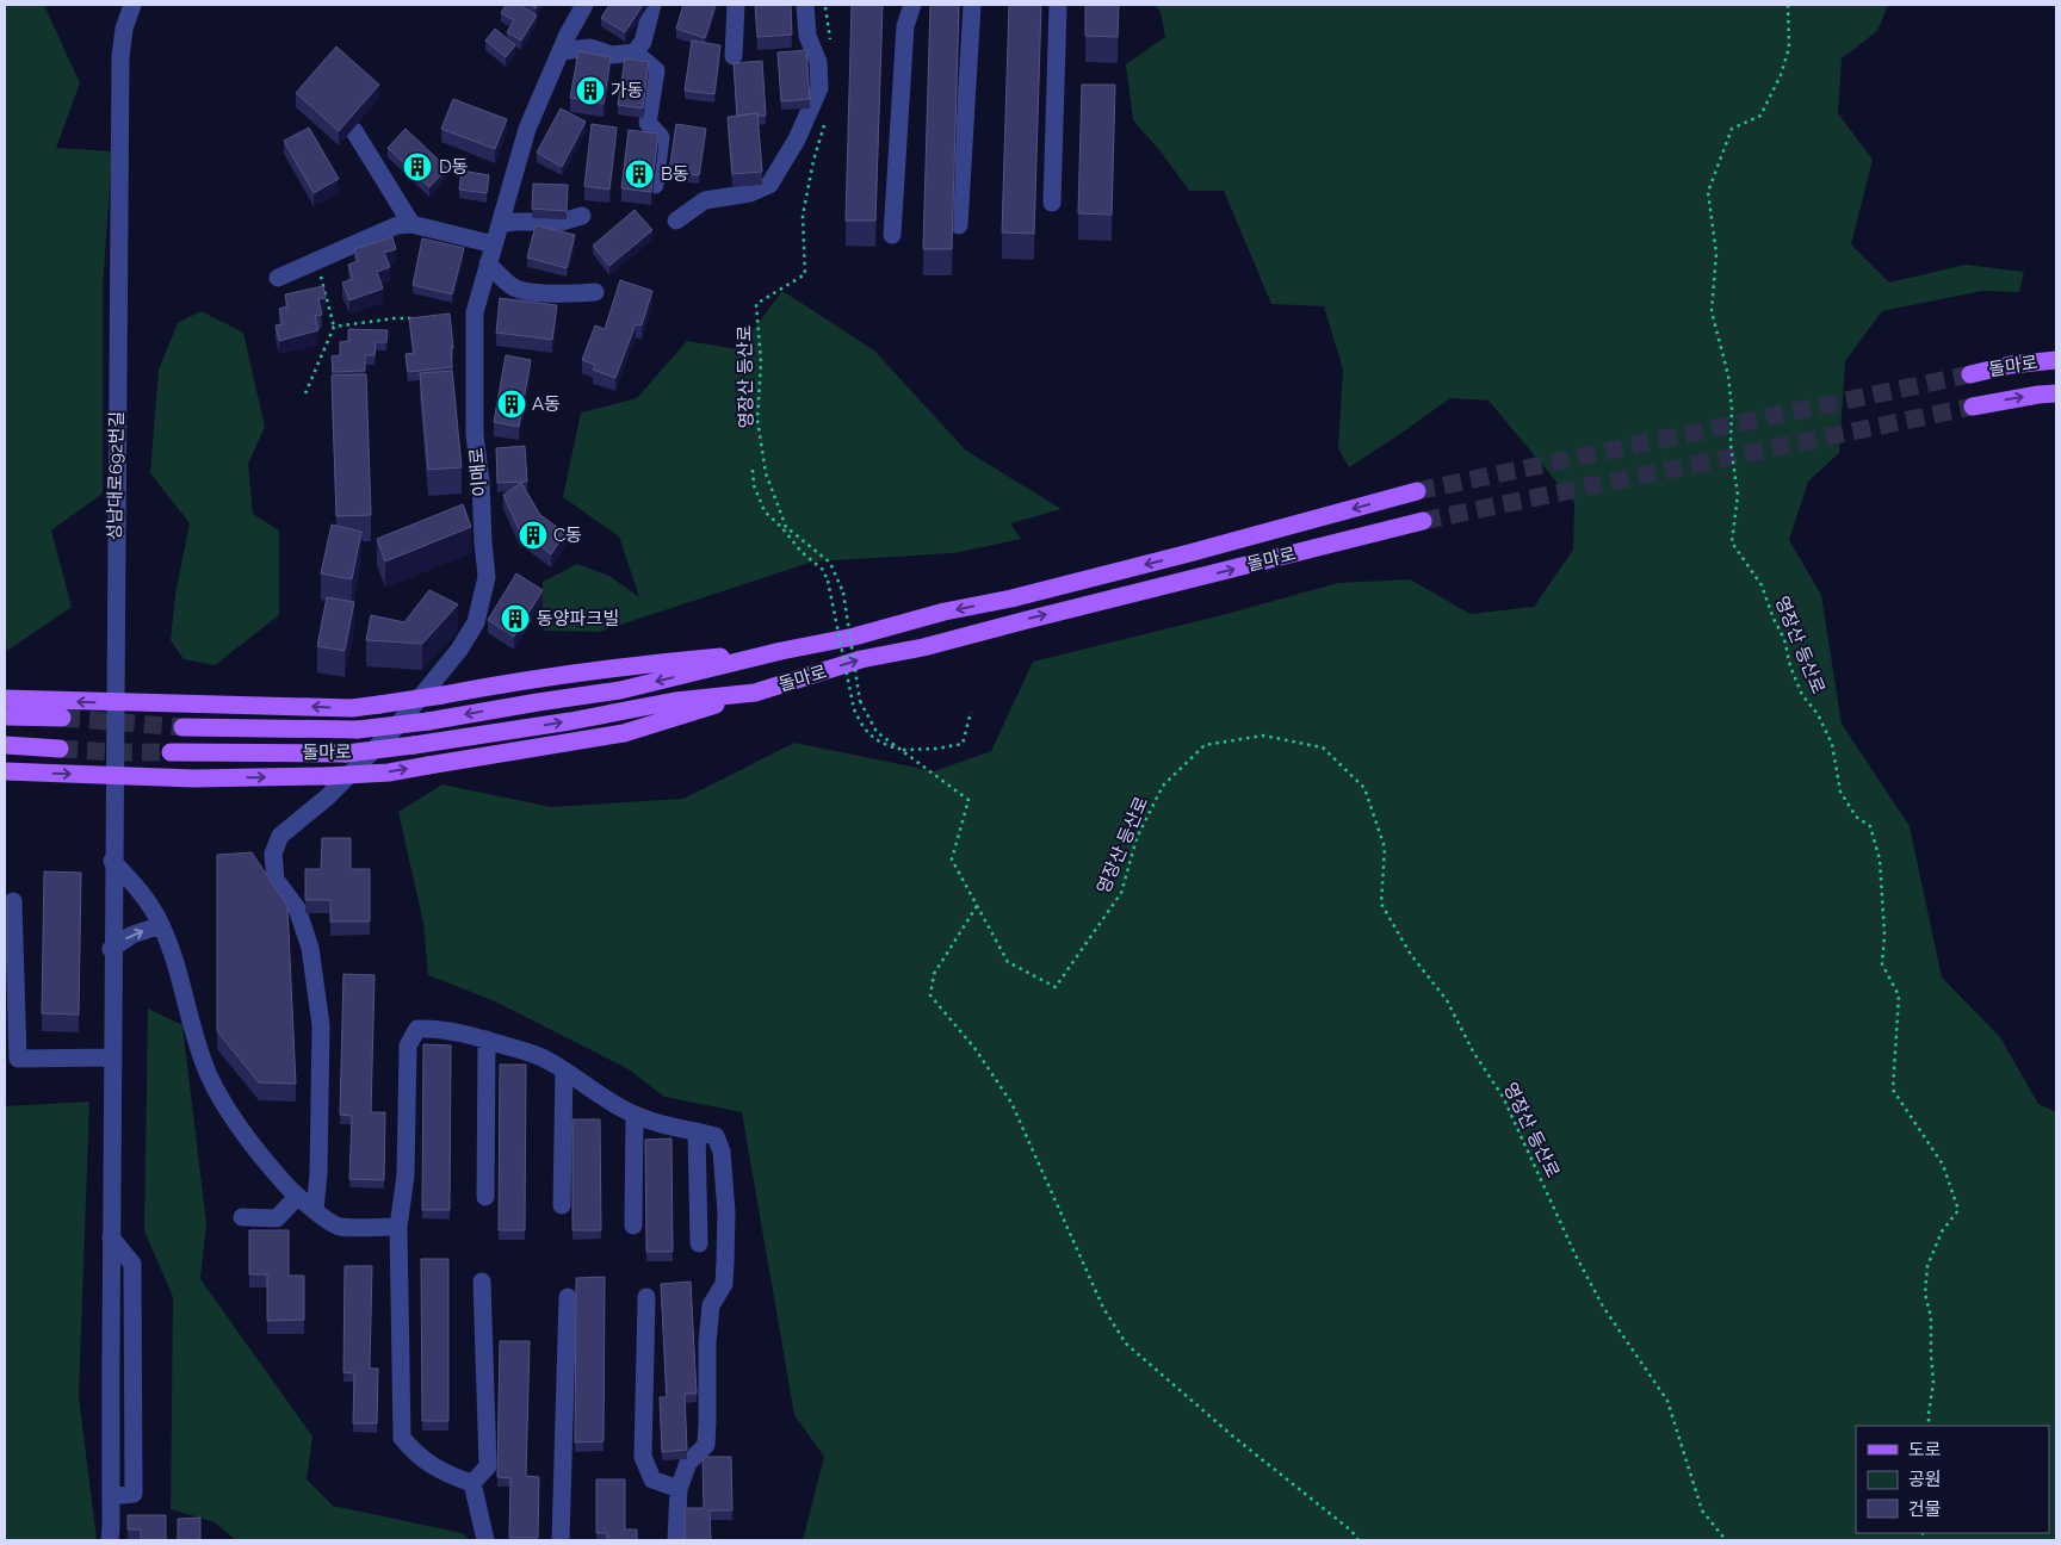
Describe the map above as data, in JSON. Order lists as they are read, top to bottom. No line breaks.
{"streets":{"main road":["돌마로"],"street":["이매로","성남대로692번길"],"path":["영장산 등산로"]},"places":{"building":["가동","D동","B동","A동","C동","동양파크빌"]},"legend":["도로","공원","건물"]}
